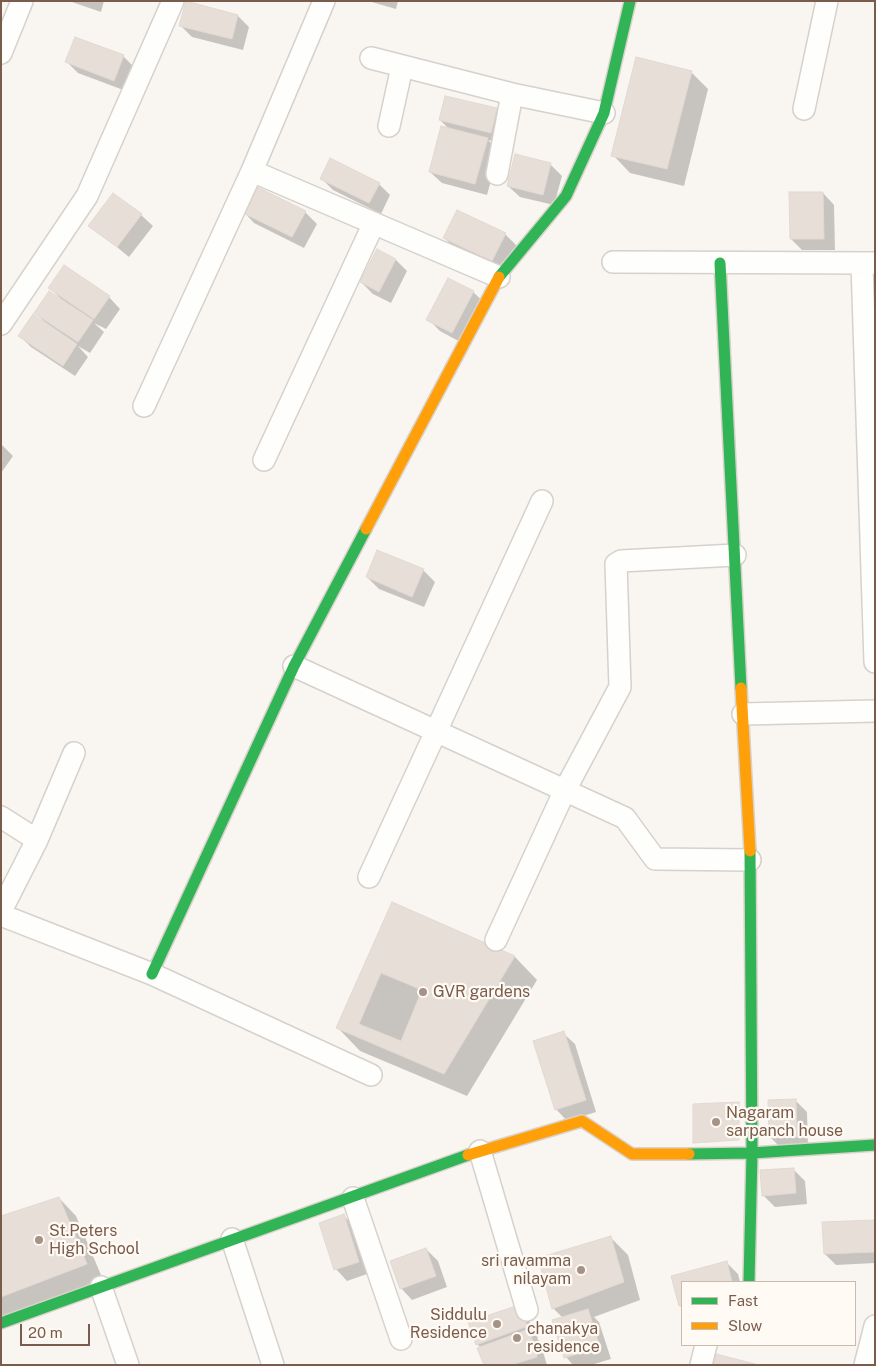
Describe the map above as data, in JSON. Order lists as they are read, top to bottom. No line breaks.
{"places":["GVR gardens","Nagaram sarpanch house","St.Peters High School","sri ravamma nilayam","Siddulu Residence","chanakya residence"],"legend":["Fast","Slow"],"scale_bar":"20 m"}
